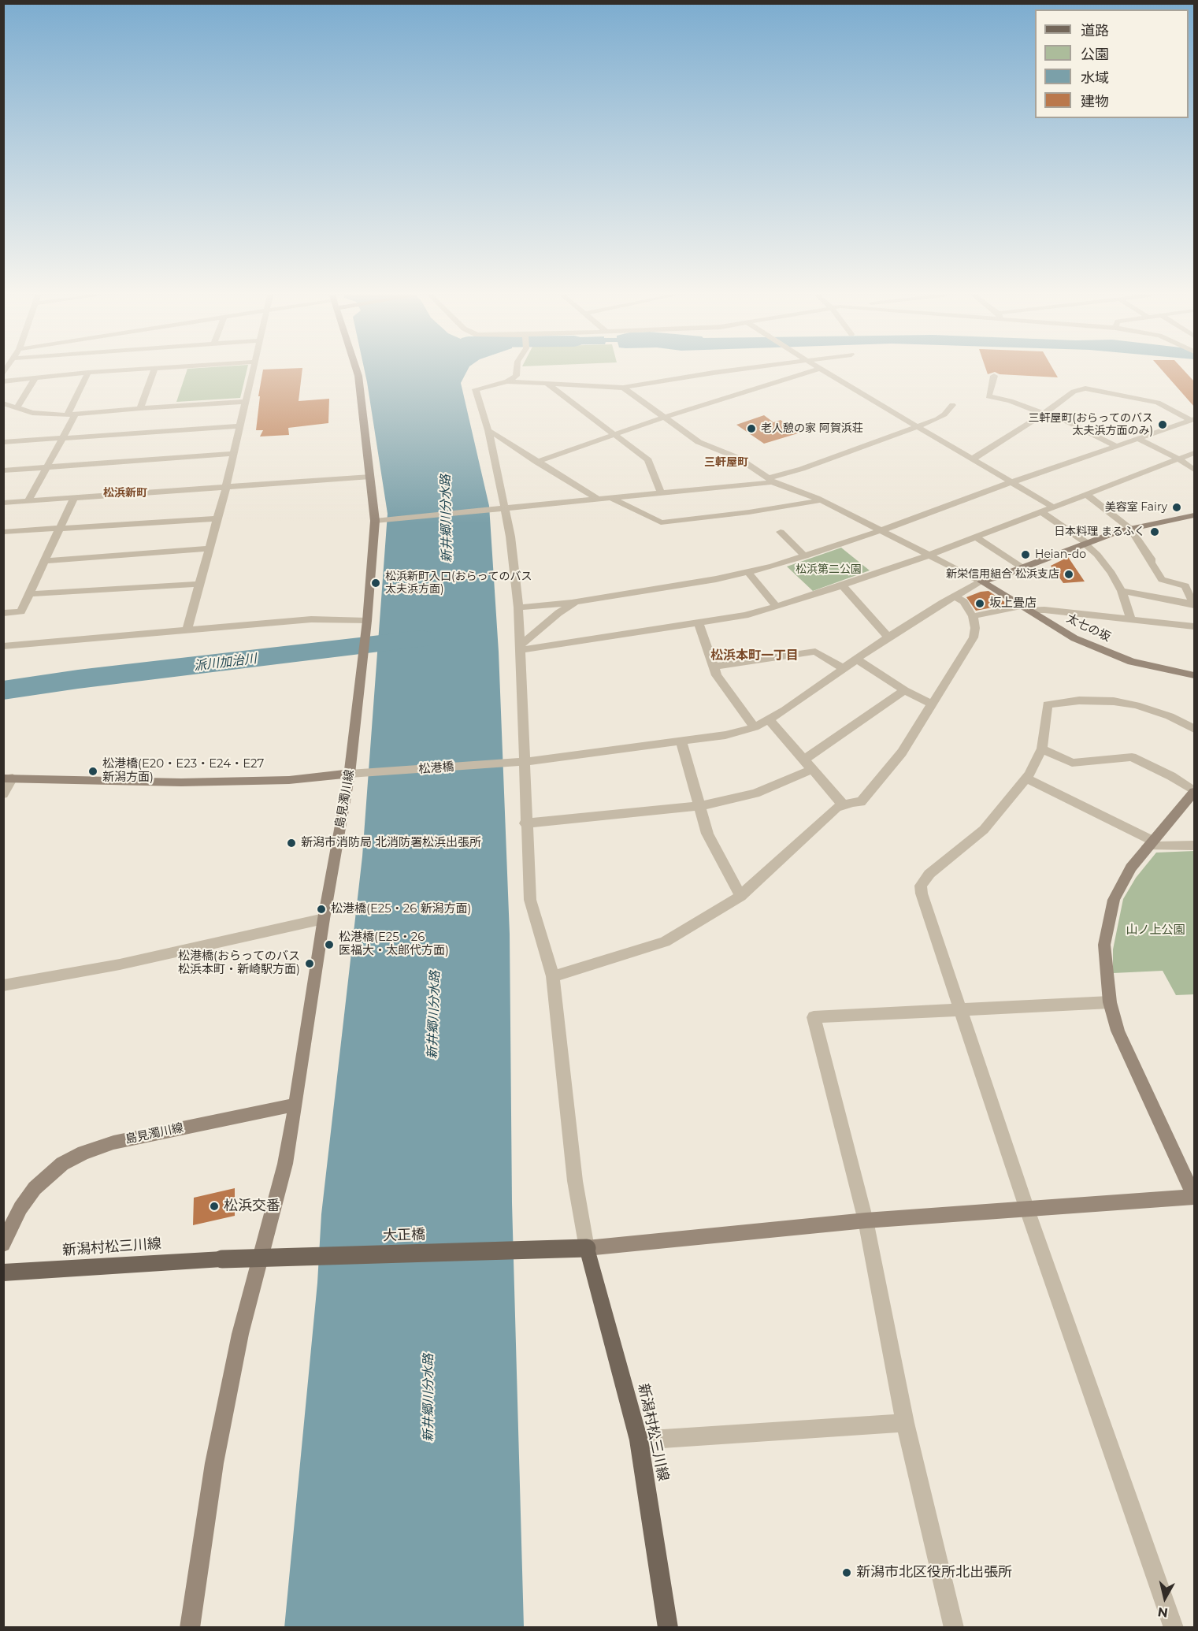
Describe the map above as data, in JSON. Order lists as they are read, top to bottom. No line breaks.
{"streets":{"main road":["大正橋","新潟村松三川線"],"street":["太七の坂","松港橋","島見濁川線"]},"crossings":[["太七の坂","松港橋"],["松港橋","島見濁川線"],["大正橋","新潟村松三川線"]],"districts":["三軒屋町","松浜新町","松浜本町一丁目"],"water":["新井郷川分水路","派川加治川"],"parks":["松浜第二公園","山ノ上公園"],"places":["三軒屋町(おらってのバス 太夫浜方面のみ)","老人憩の家 阿賀浜荘","美容室 Fairy","日本料理 まるふく","Heian-do","新栄信用組合 松浜支店","松浜新町入口(おらってのバス 太夫浜方面)","坂上畳店","松港橋(E20・E23・E24・E27 新潟方面)","新潟市消防局 北消防署松浜出張所","松港橋(E25・26 新潟方面)","松港橋(E25・26 医福大・太郎代方面)","松港橋(おらってのバス 松浜本町・新崎駅方面)","松浜交番","新潟市北区役所北出張所"],"legend":["道路","公園","水域","建物"],"north":"bottom"}
